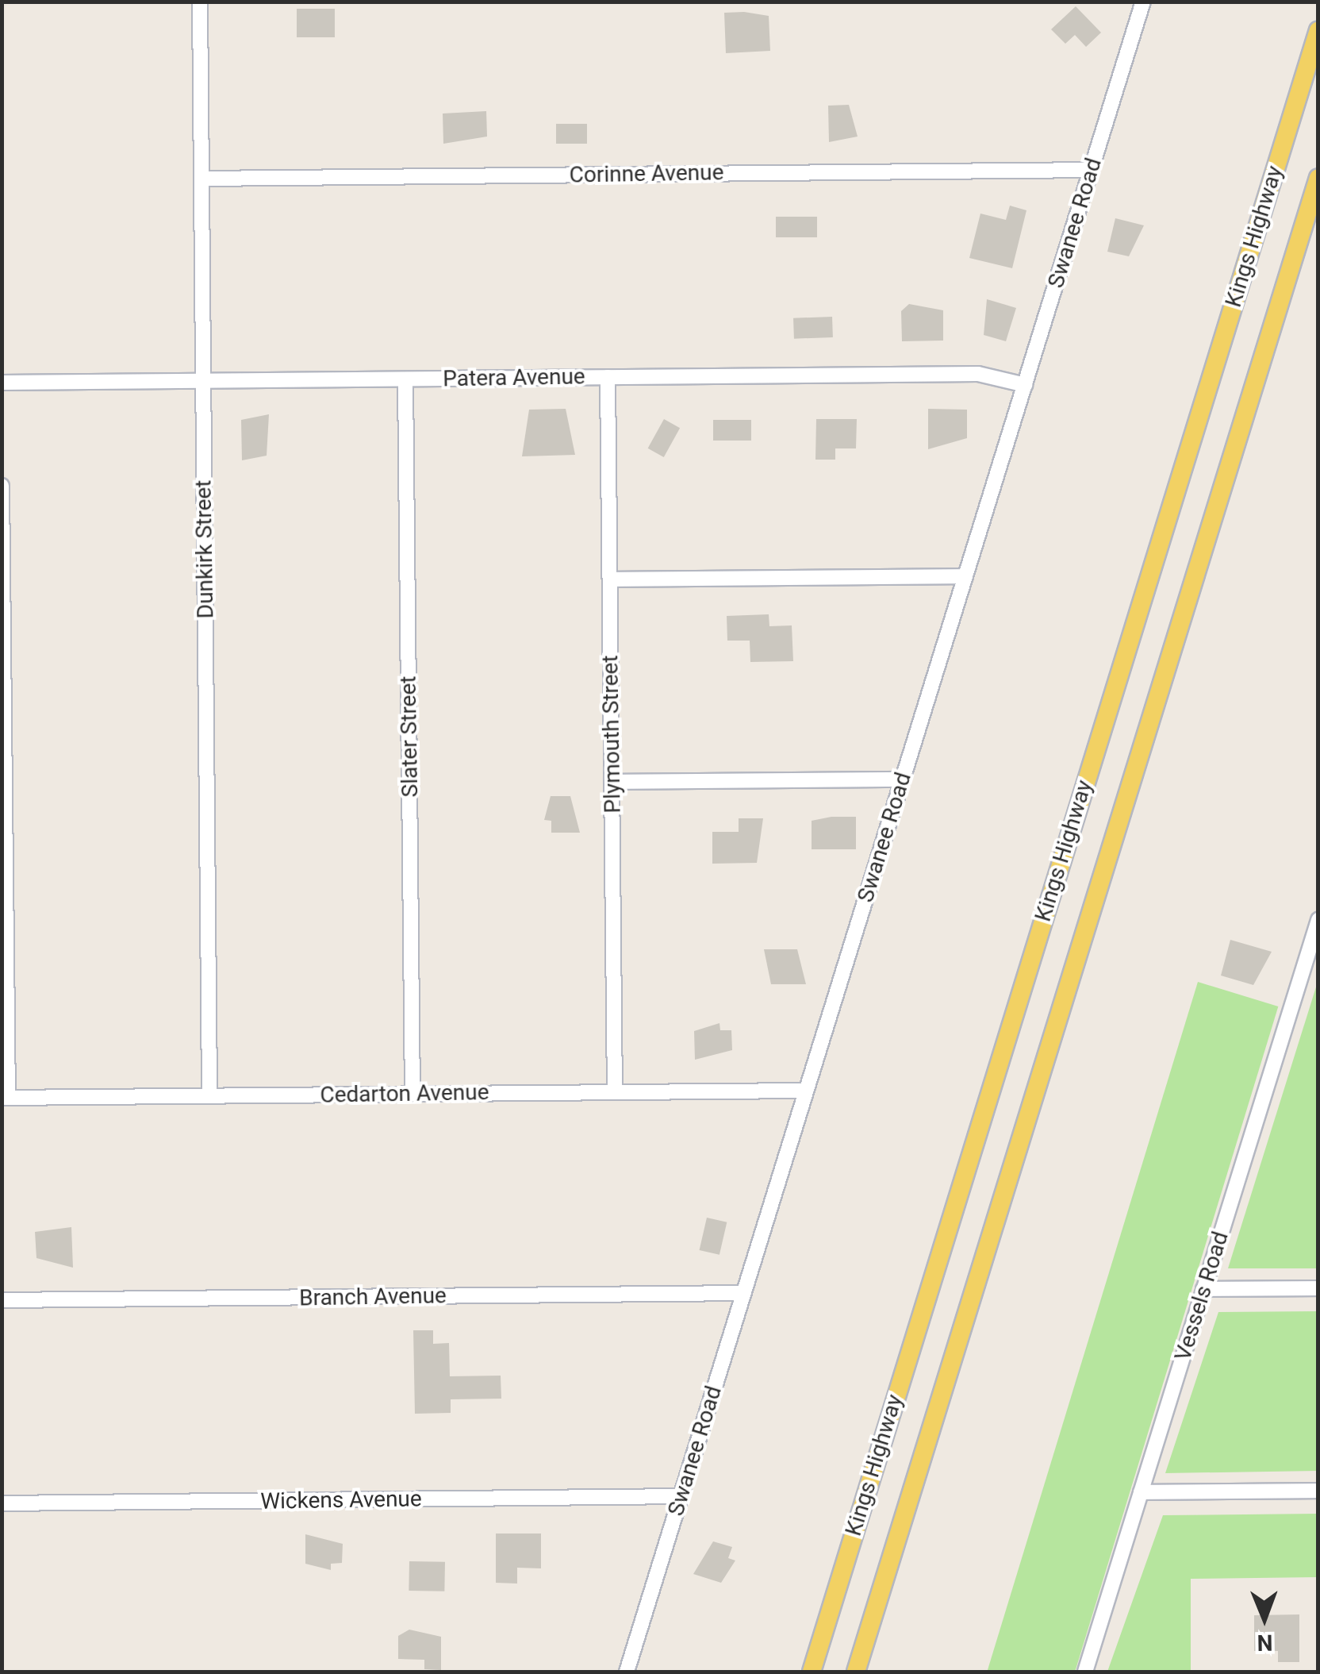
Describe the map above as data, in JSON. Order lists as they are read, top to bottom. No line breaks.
{"streets":{"main road":["Kings Highway"],"street":["Corinne Avenue","Swanee Road","Patera Avenue","Dunkirk Street","Plymouth Street","Slater Street","Cedarton Avenue","Vessels Road","Branch Avenue","Wickens Avenue"]},"crossings":[["Corinne Avenue","Swanee Road"],["Corinne Avenue","Dunkirk Street"],["Swanee Road","Patera Avenue"],["Swanee Road","Cedarton Avenue"],["Swanee Road","Branch Avenue"],["Swanee Road","Wickens Avenue"],["Patera Avenue","Dunkirk Street"],["Patera Avenue","Plymouth Street"],["Patera Avenue","Slater Street"],["Dunkirk Street","Cedarton Avenue"],["Plymouth Street","Cedarton Avenue"],["Slater Street","Cedarton Avenue"]],"north":"bottom"}
